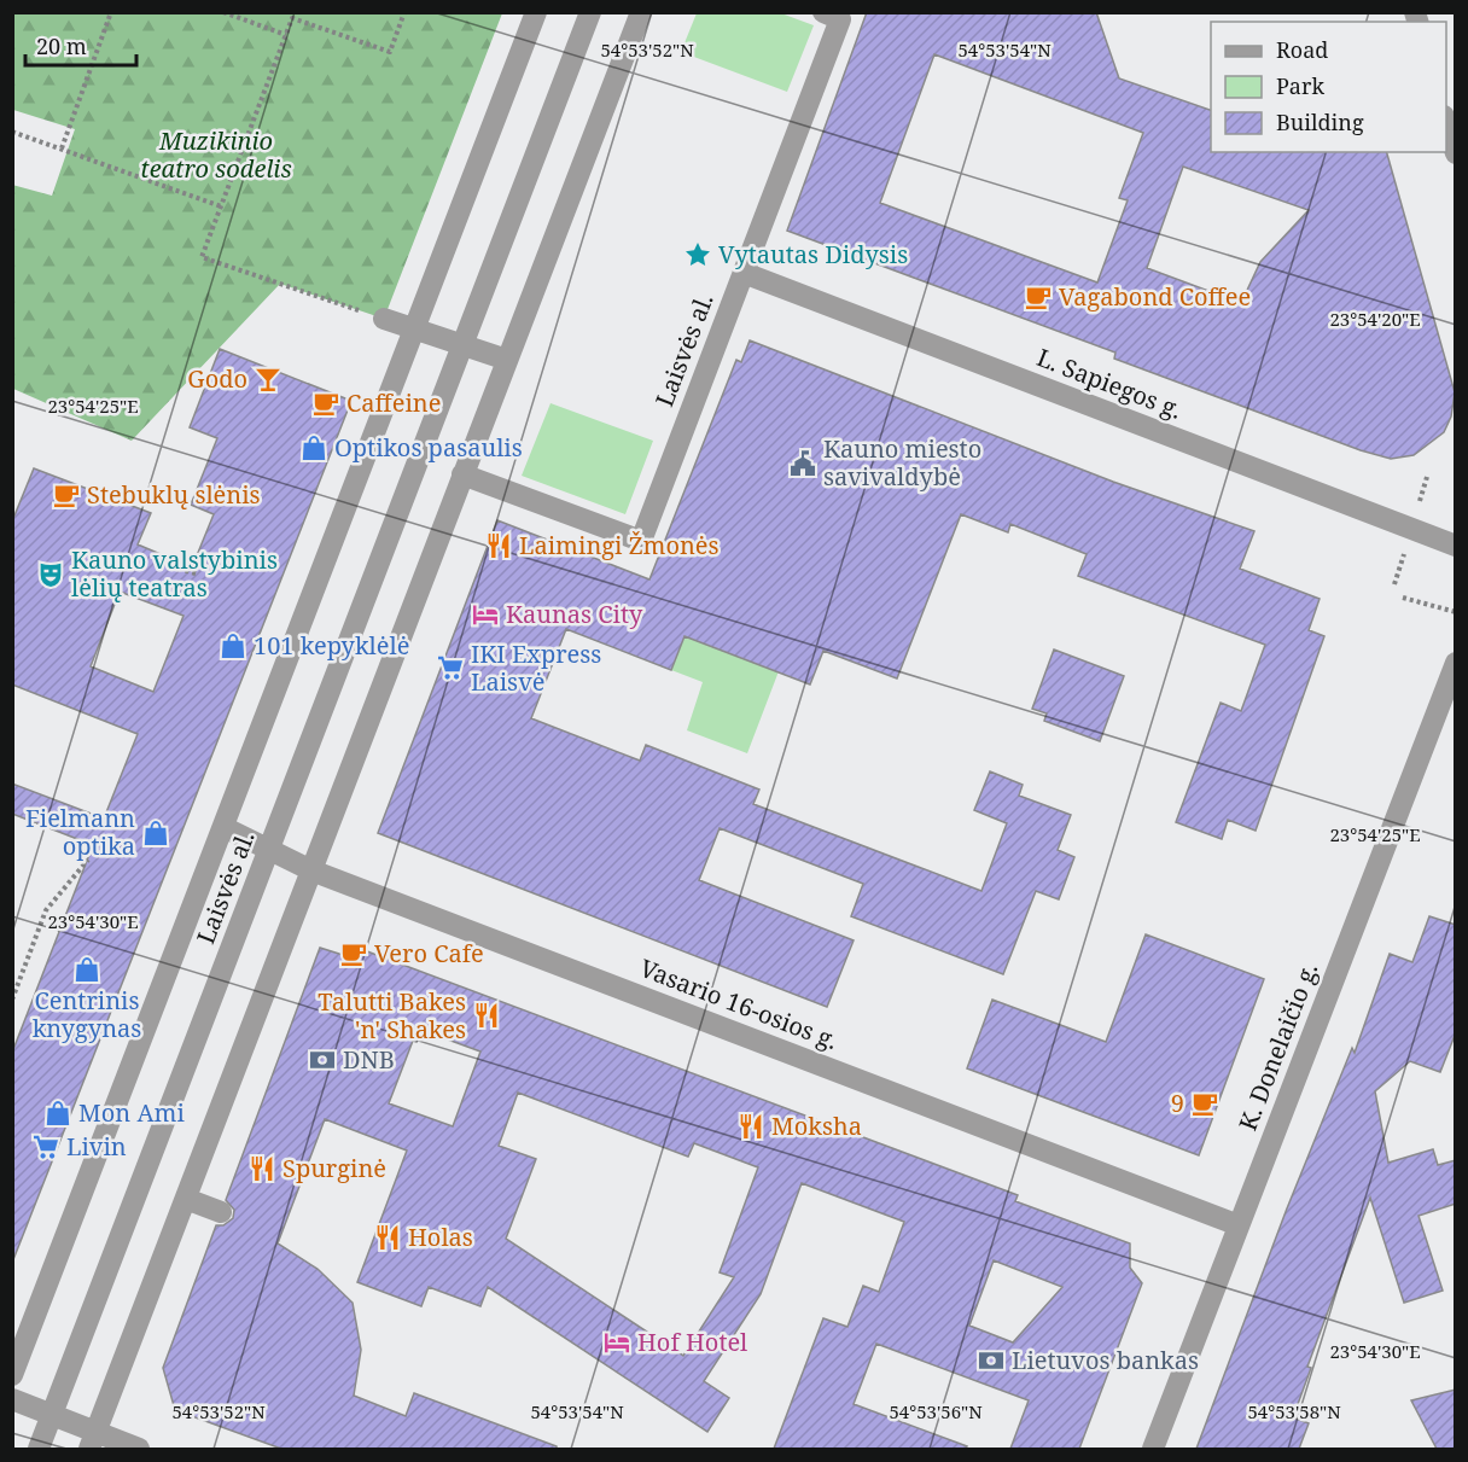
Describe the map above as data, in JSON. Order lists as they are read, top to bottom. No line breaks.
{"streets":{"street":["Laisvės al.","L. Sapiegos g.","Vasario 16-osios g.","K. Donelaičio g."]},"crossings":[["Laisvės al.","L. Sapiegos g."],["Laisvės al.","Vasario 16-osios g."],["Vasario 16-osios g.","K. Donelaičio g."]],"parks":["Muzikinio teatro sodelis"],"places":{"place":["Vytautas Didysis"],"cafe":["Vagabond Coffee","Caffeine","Stebuklų slėnis","Vero Cafe","9"],"bar":["Godo"],"shop":["Optikos pasaulis","101 kepyklėlė","Fielmann optika","Centrinis knygynas","Mon Ami"],"public building":["Kauno miesto savivaldybė"],"restaurant":["Laimingi Žmonės","Talutti Bakes 'n' Shakes","Moksha","Spurginė","Holas"],"theatre":["Kauno valstybinis lėlių teatras"],"hotel":["Kaunas City","Hof Hotel"],"supermarket":["IKI Express Laisvė","Livin"],"bank":["DNB","Lietuvos bankas"]},"legend":["Road","Park","Building"],"scale_bar":"20 m","coordinates":["54°53'52\"N","54°53'54\"N","23°54'20\"E","23°54'25\"E","23°54'30\"E","54°53'56\"N","54°53'58\"N"]}
